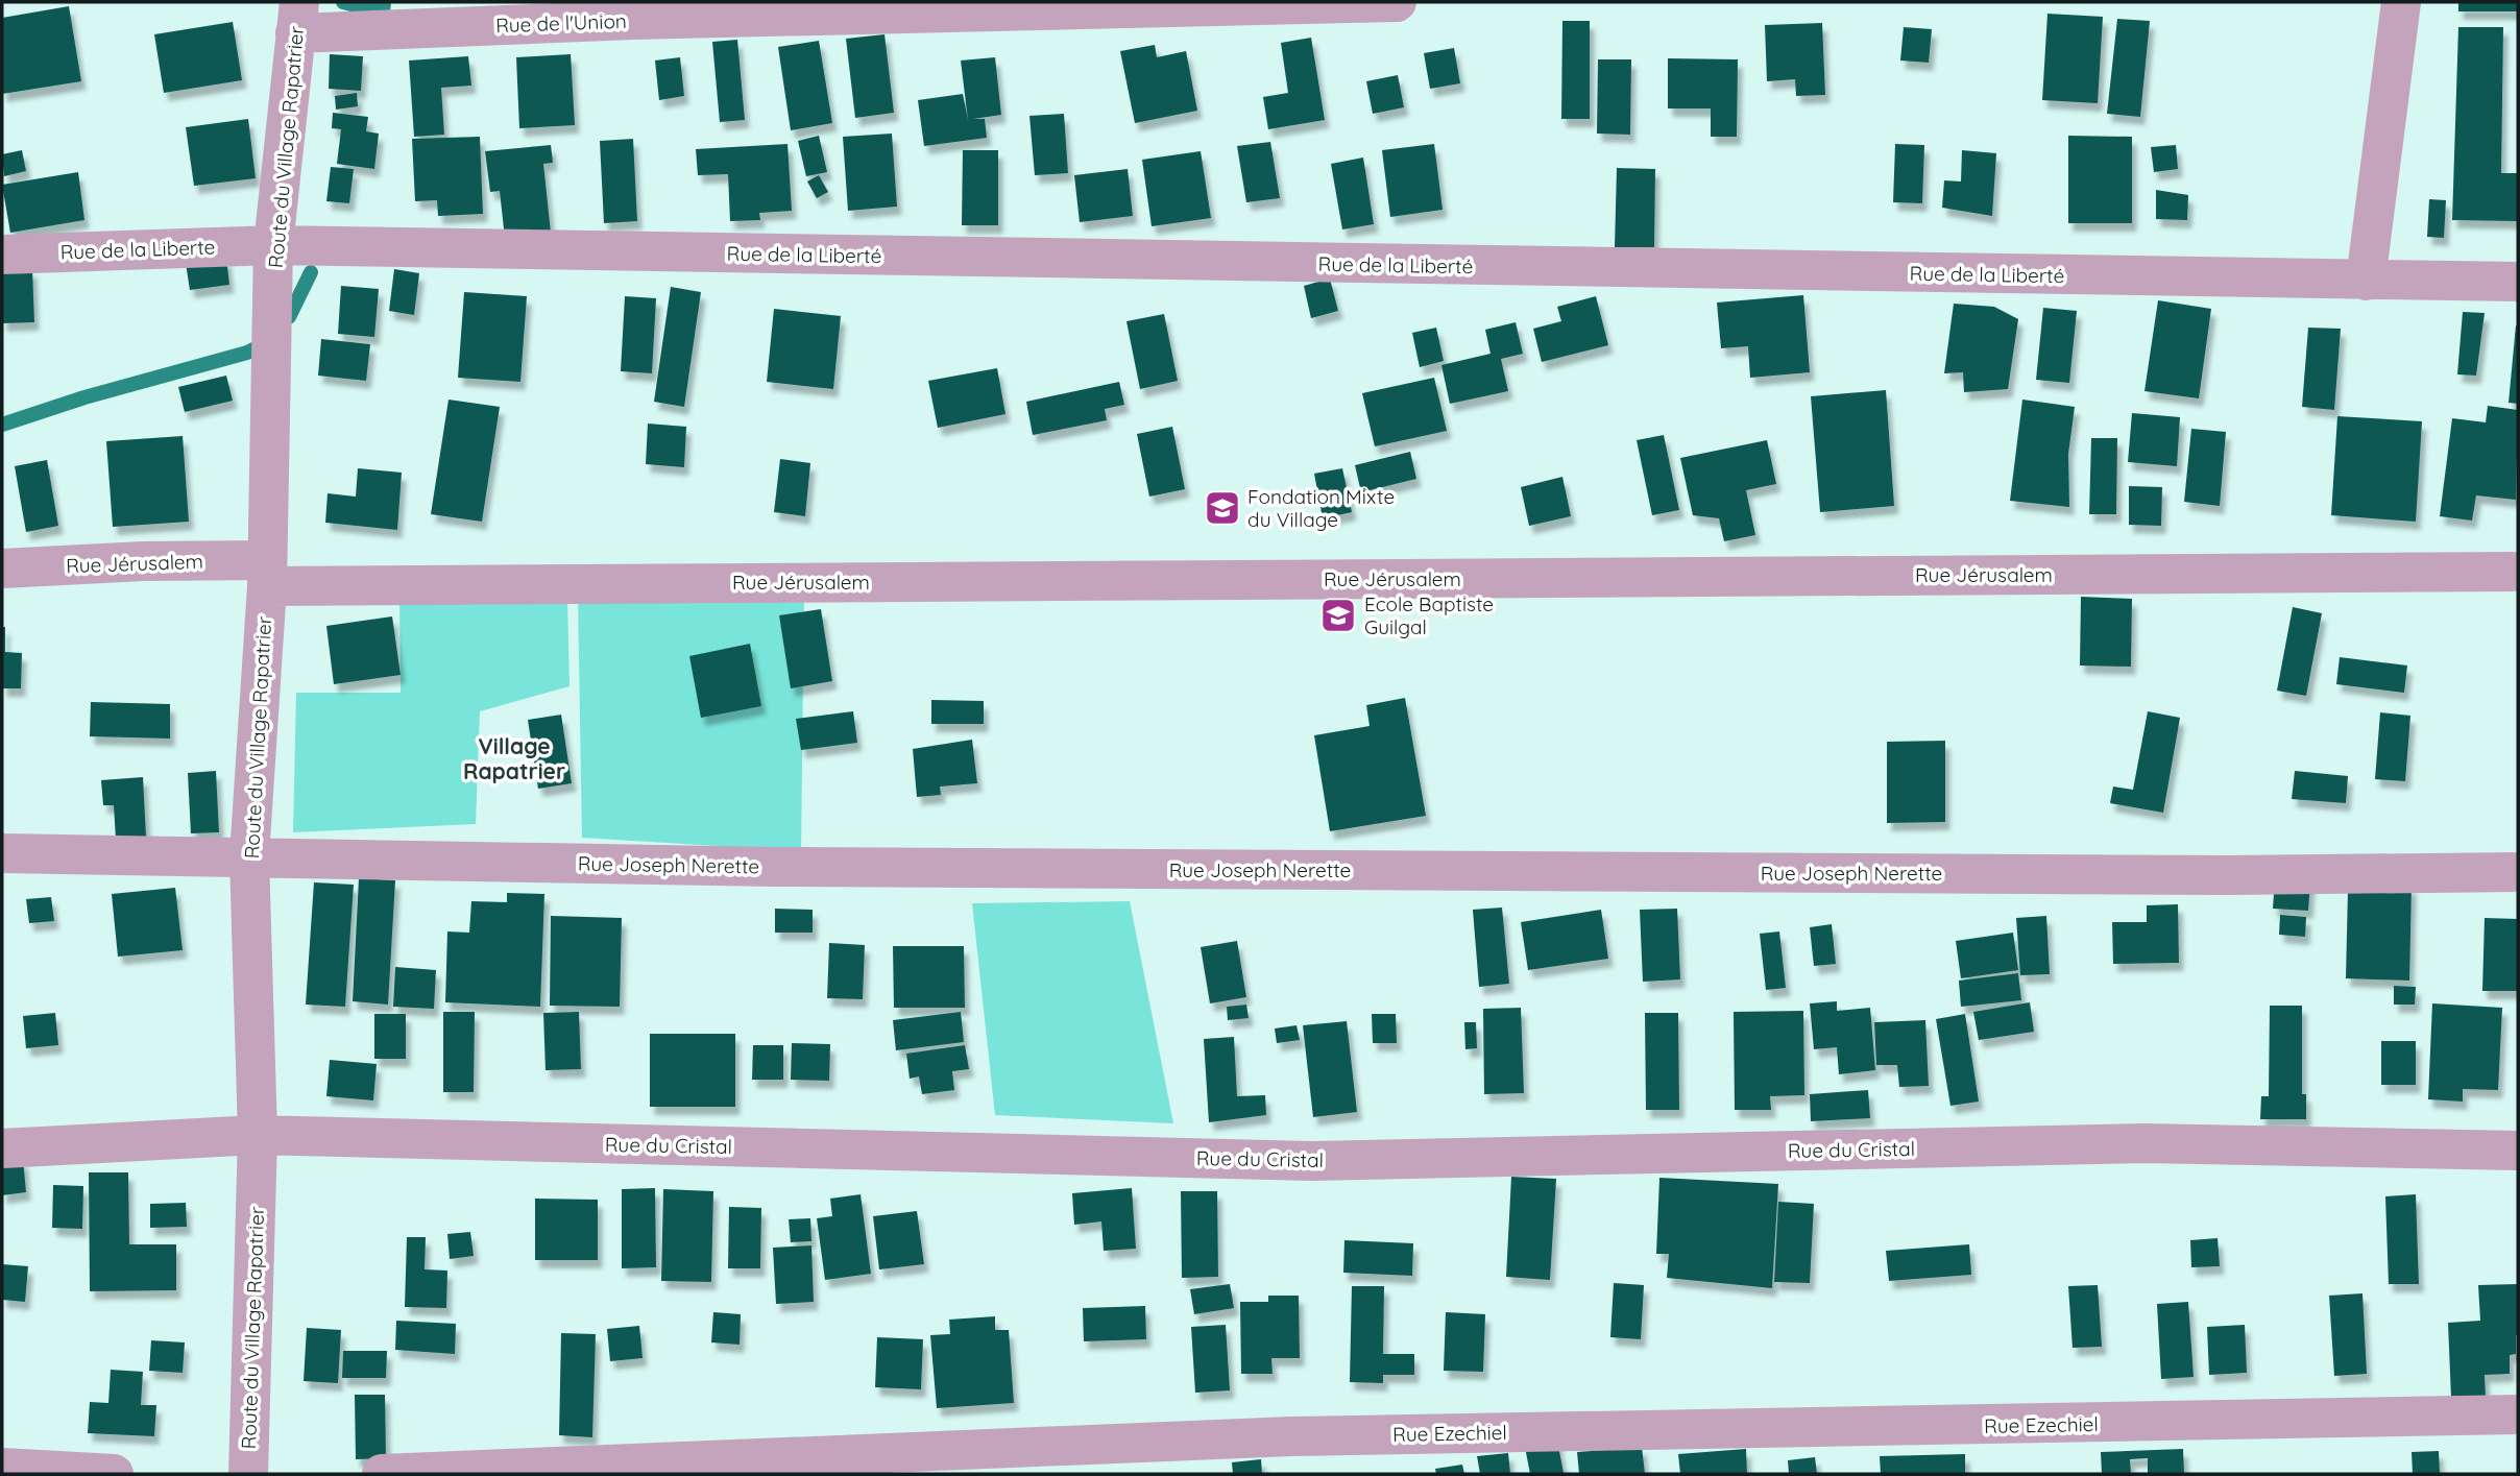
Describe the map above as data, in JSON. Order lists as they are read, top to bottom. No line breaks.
{"streets":{"street":["Rue de l'Union","Route du Village Rapatrier","Rue de la Liberte","Rue de la Liberté","Rue Jérusalem","Rue Joseph Nerette","Rue du Cristal","Rue Ezechiel"]},"crossings":[["Rue de l'Union","Route du Village Rapatrier"],["Route du Village Rapatrier","Rue de la Liberte"],["Route du Village Rapatrier","Rue de la Liberté"],["Route du Village Rapatrier","Rue Jérusalem"],["Route du Village Rapatrier","Rue Joseph Nerette"],["Route du Village Rapatrier","Rue du Cristal"],["Rue de la Liberte","Rue de la Liberté"]],"districts":["Village Rapatrier"],"places":{"school or university":["Fondation Mixte du Village","Ecole Baptiste Guilgal"]}}
